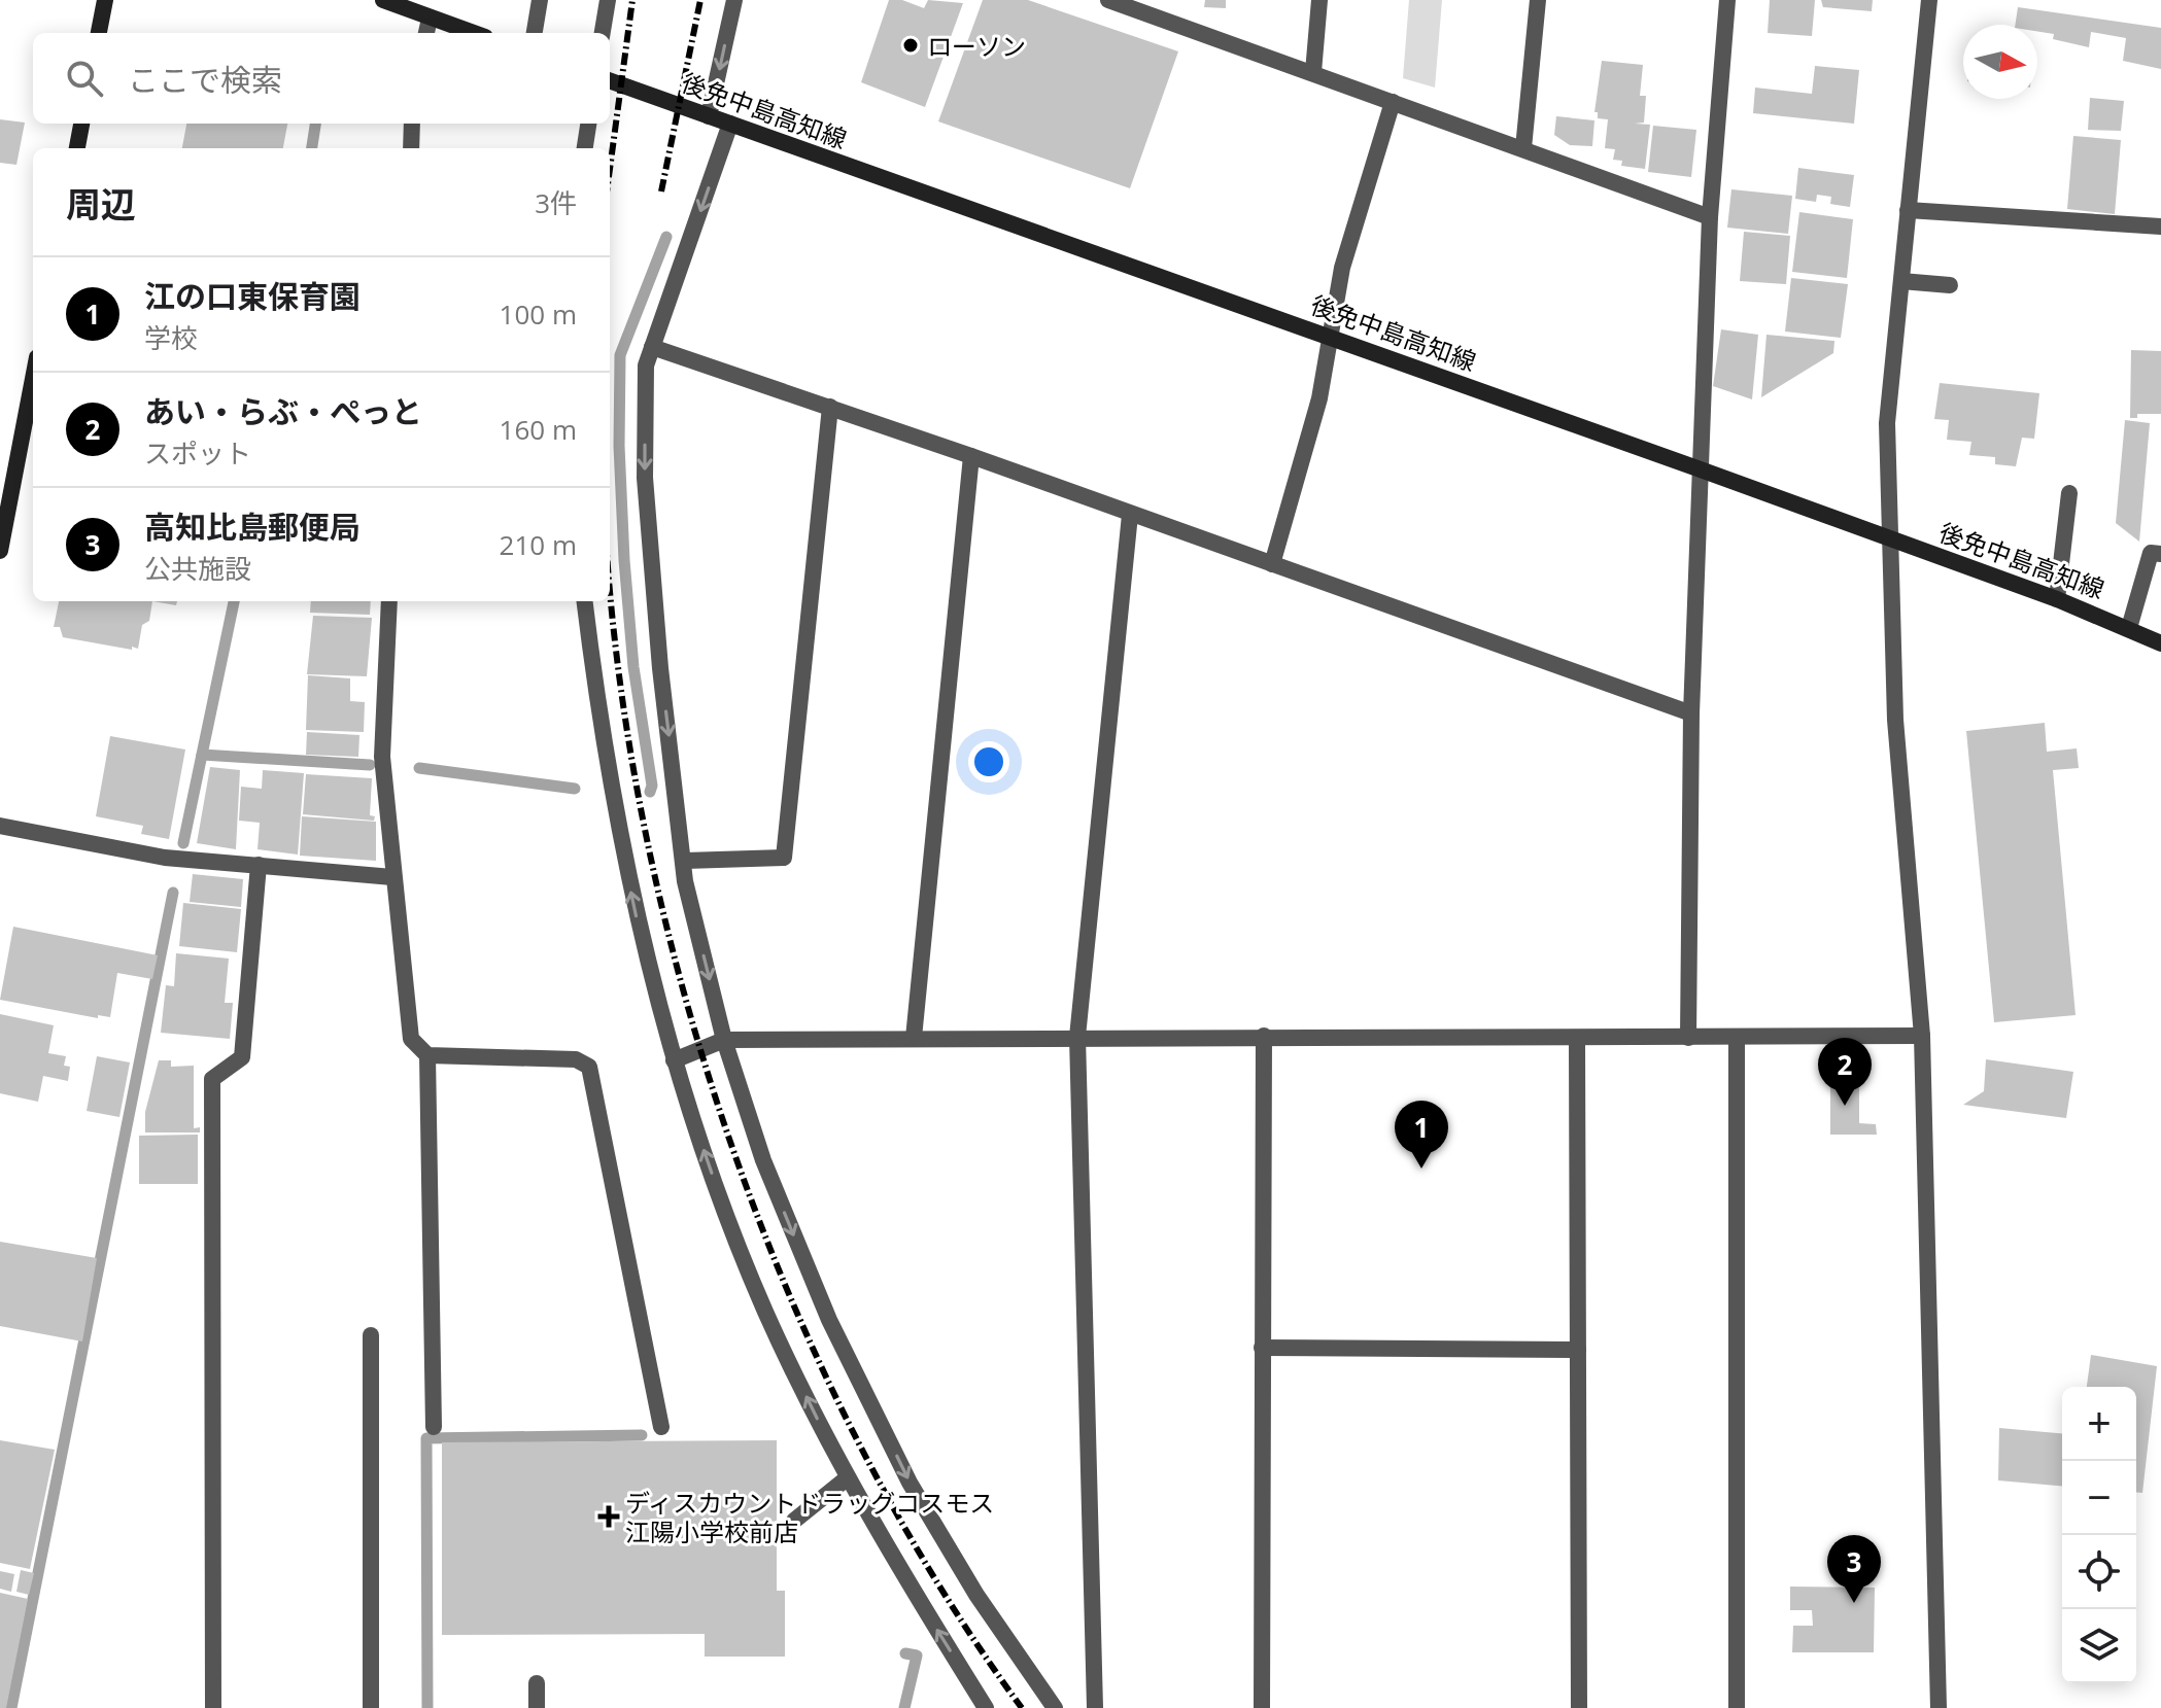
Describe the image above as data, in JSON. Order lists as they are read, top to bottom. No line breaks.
{"streets":{"main road":["後免中島高知線"]},"places":{"other":["ローソン"],"health":["ディスカウントドラッグコスモス 江陽小学校前店"]},"north":"right","page":{"search":"ここで検索","heading":["周辺","3件"],"list":[{"mark":"1","name":"江の口東保育園","note":"学校","value":"100 m"},{"mark":"2","name":"あい・らぶ・ぺっと","note":"スポット","value":"160 m"},{"mark":"3","name":"高知比島郵便局","note":"公共施設","value":"210 m"}],"pins":["2","1","3"],"map_buttons":["+","−"]}}
